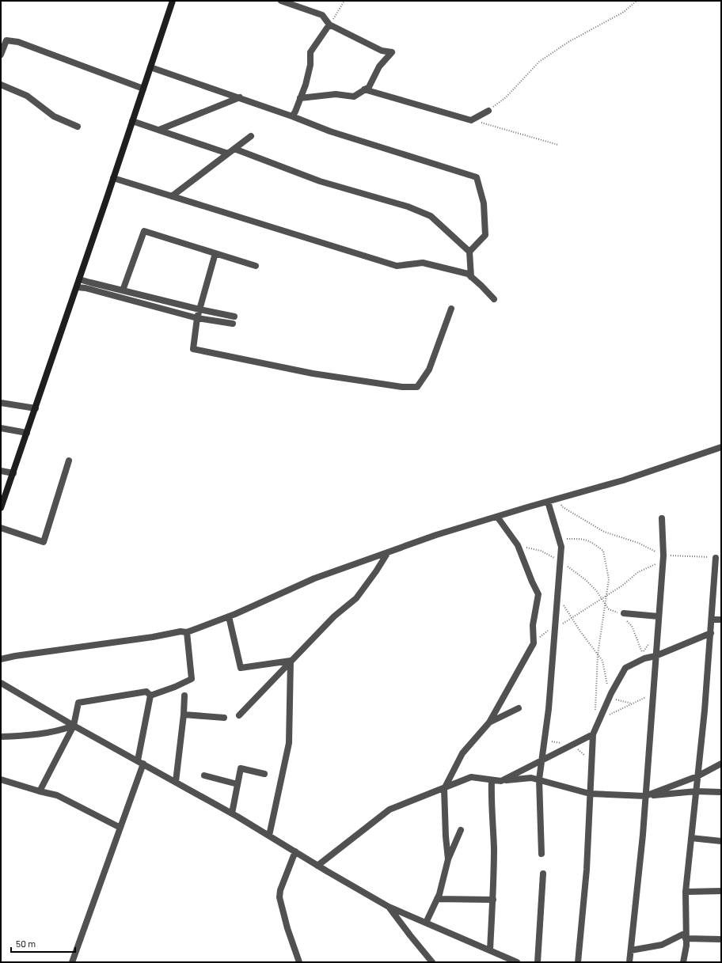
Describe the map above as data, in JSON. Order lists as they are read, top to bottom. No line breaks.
{"scale_bar":"50 m"}
